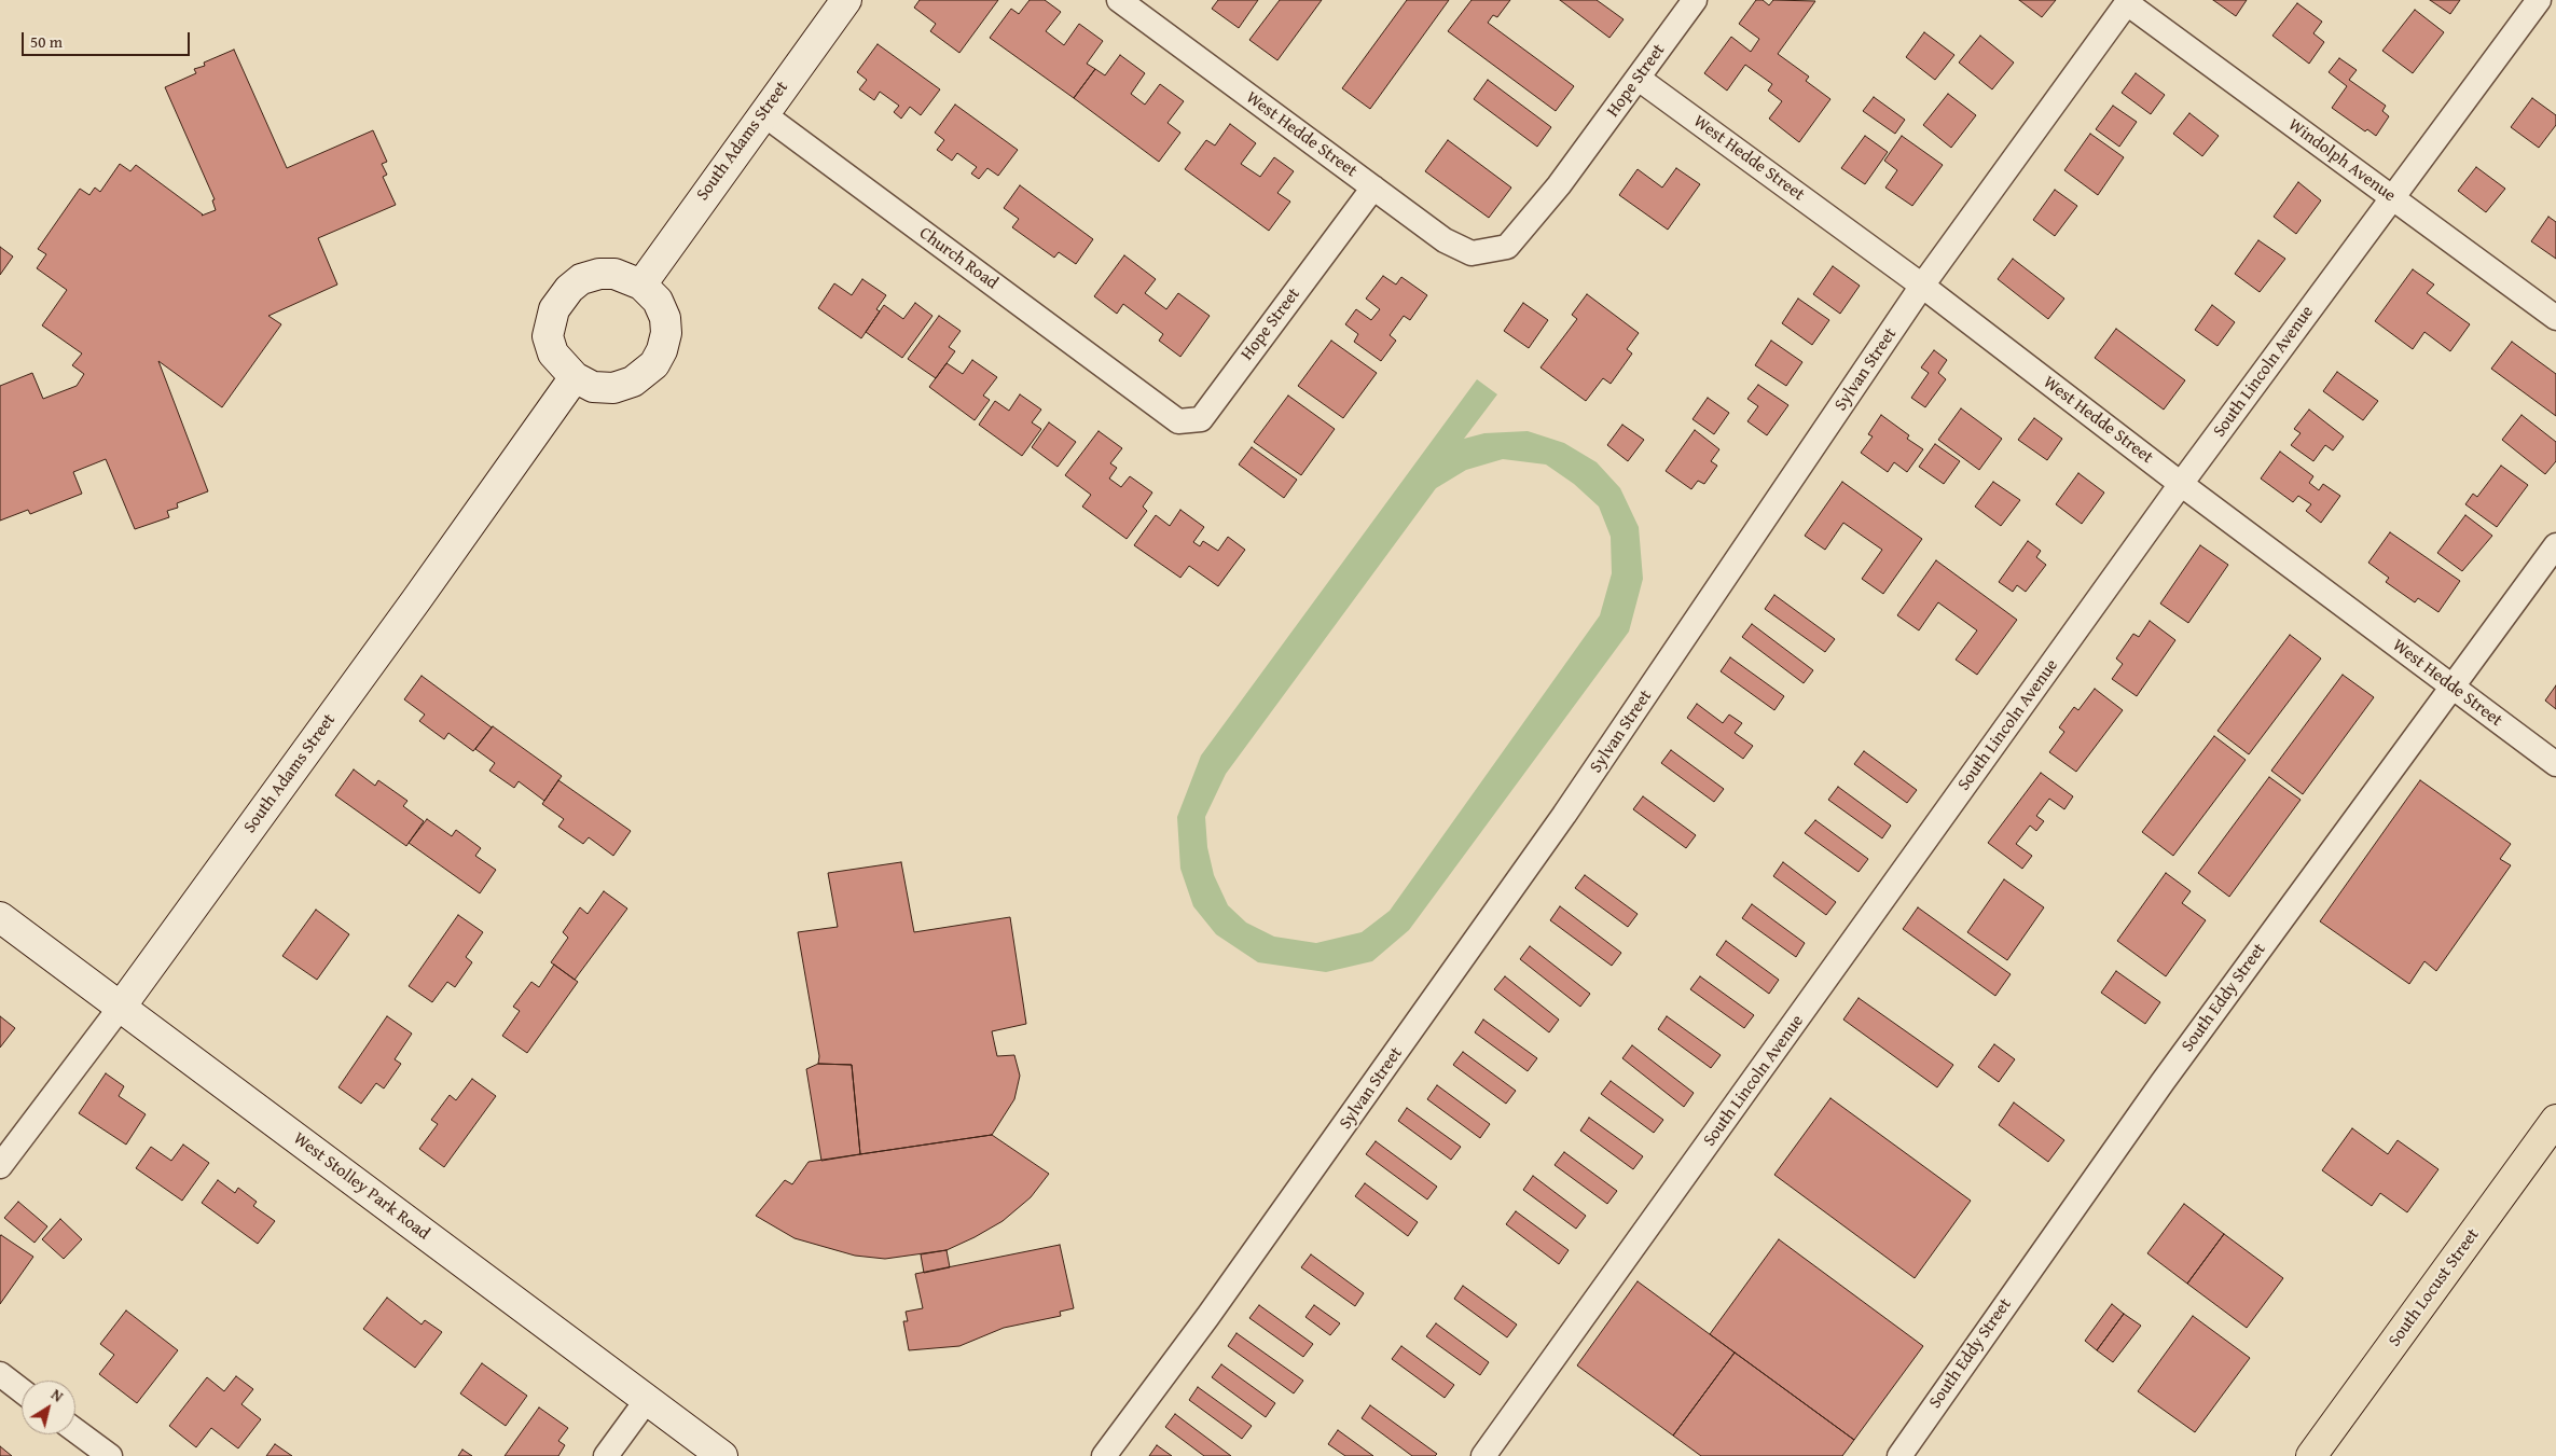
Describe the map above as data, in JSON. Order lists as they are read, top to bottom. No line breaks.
{"streets":{"main road":["South Locust Street"],"street":["Hope Street","West Hedde Street","South Adams Street","Windolph Avenue","Church Road","Sylvan Street","South Lincoln Avenue","South Eddy Street","West Stolley Park Road"]},"crossings":[["Hope Street","West Hedde Street"],["Hope Street","Church Road"],["West Hedde Street","Sylvan Street"],["West Hedde Street","South Lincoln Avenue"],["West Hedde Street","South Eddy Street"],["South Adams Street","Church Road"],["South Adams Street","West Stolley Park Road"],["Windolph Avenue","Sylvan Street"],["Windolph Avenue","South Lincoln Avenue"]],"scale_bar":"50 m","north":"top right"}
